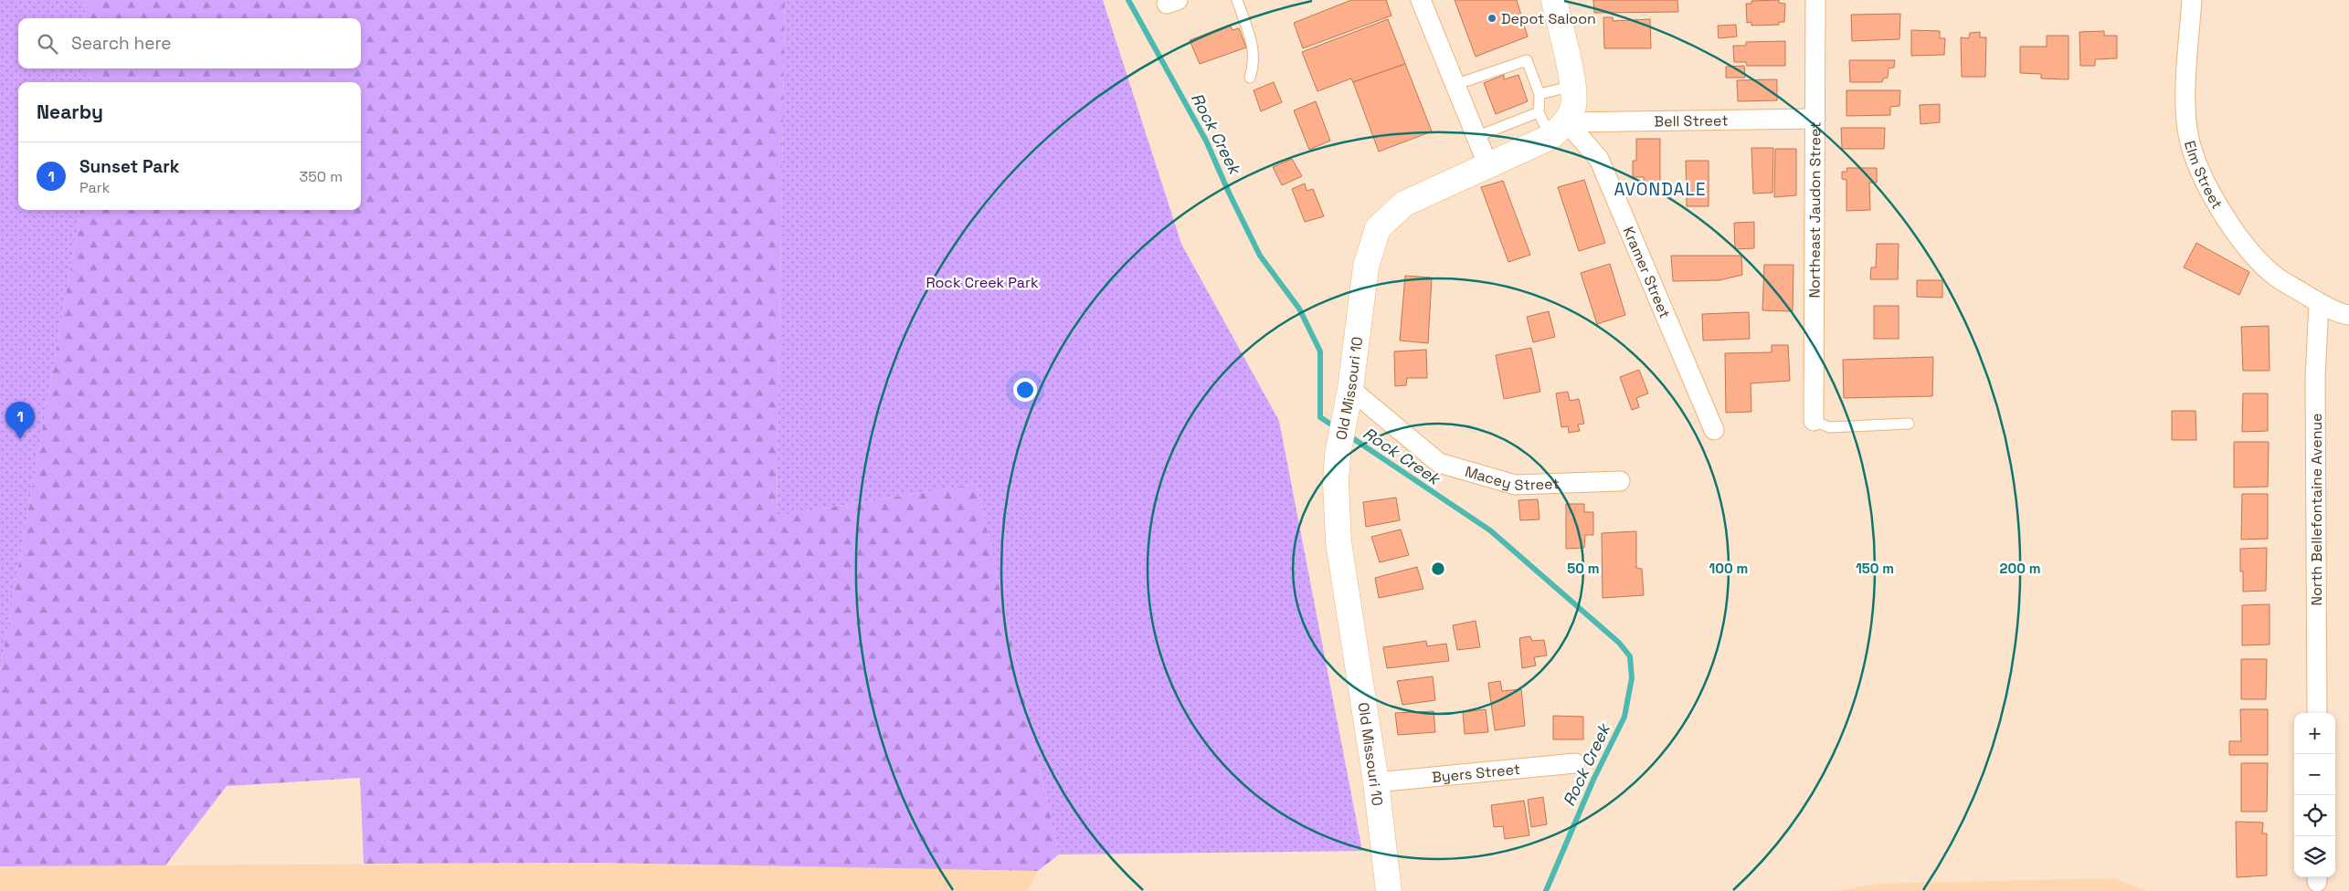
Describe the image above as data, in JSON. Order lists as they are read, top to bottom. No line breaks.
{"streets":{"street":["Bell Street","Elm Street","Northeast Jaudon Street","Kramer Street","Old Missouri 10","Macey Street","North Bellefontaine Avenue","Byers Street"]},"crossings":[["Bell Street","Northeast Jaudon Street"],["Bell Street","Kramer Street"],["Bell Street","Old Missouri 10"],["Elm Street","North Bellefontaine Avenue"],["Kramer Street","Old Missouri 10"],["Old Missouri 10","Macey Street"],["Old Missouri 10","Byers Street"]],"districts":["AVONDALE"],"water":["Rock Creek"],"parks":["Rock Creek Park"],"places":["Depot Saloon"],"page":{"search":"Search here","heading":"Nearby","list":[{"mark":"1","name":"Sunset Park","note":"Park","value":"350 m"}],"pins":"1","map_buttons":["+","−"]},"rings":["50 m","100 m","150 m","200 m"]}
